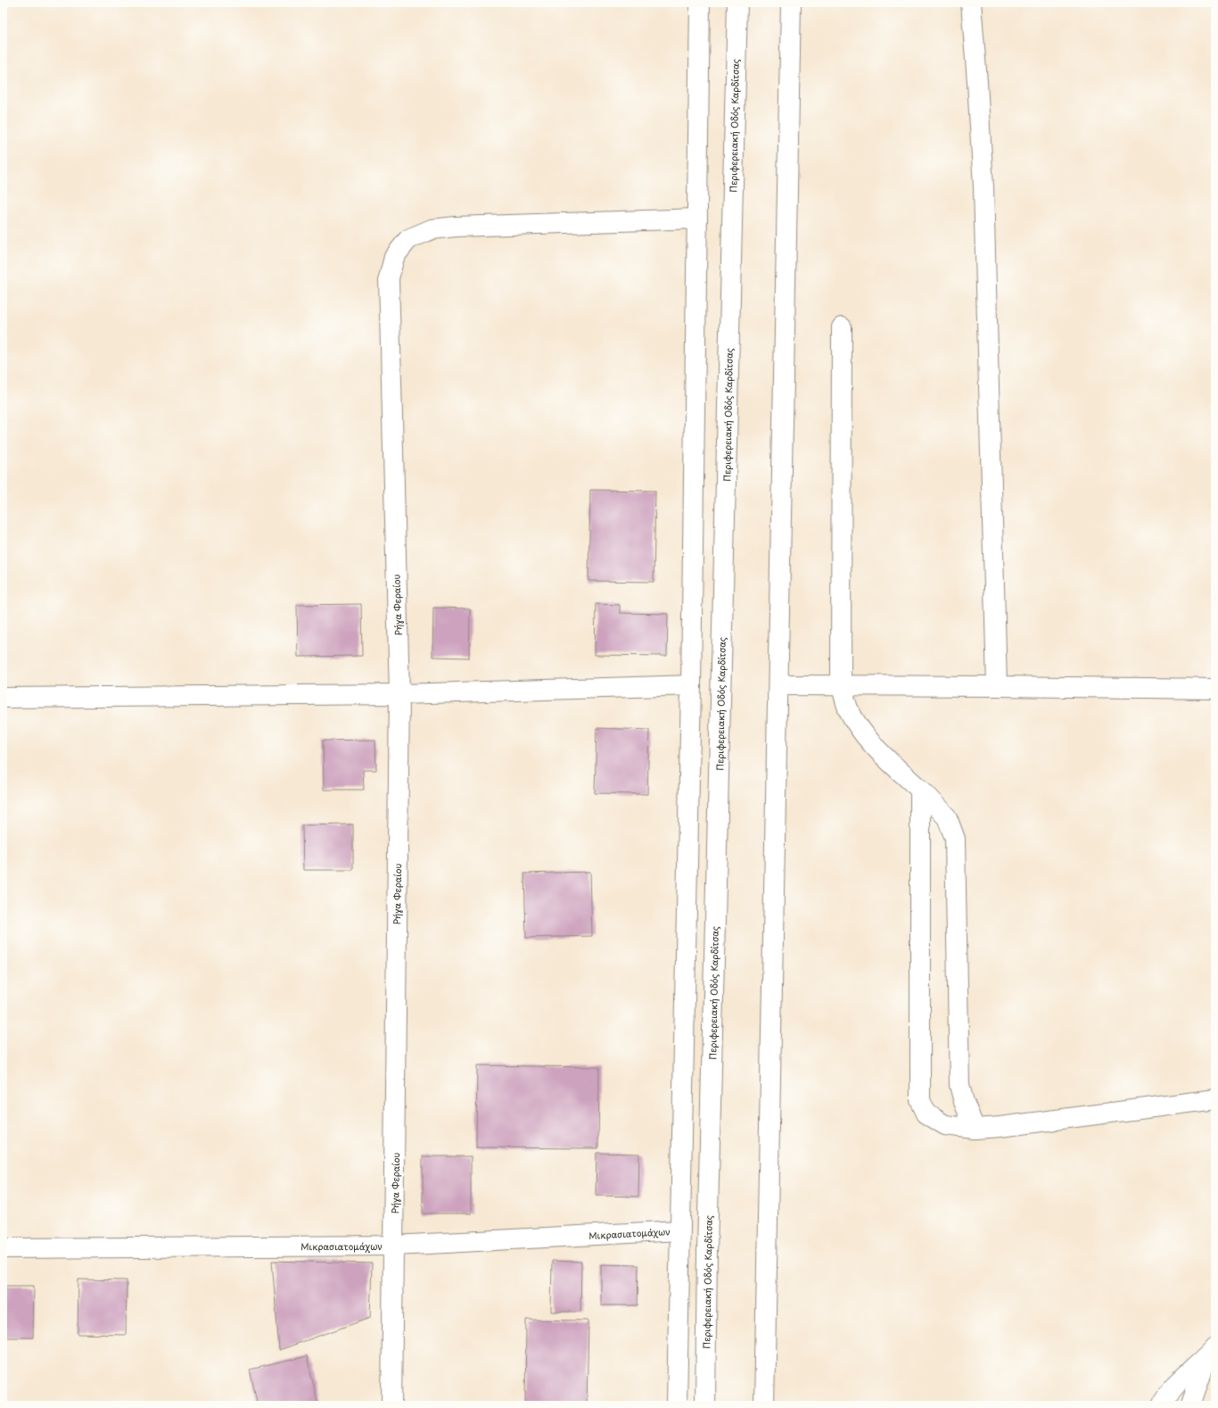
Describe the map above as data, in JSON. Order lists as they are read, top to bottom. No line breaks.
{"streets":{"street":["Περιφερειακή Οδός Καρδίτσας","Ρήγα Φεραίου","Μικρασιατομάχων"]},"crossings":[["Ρήγα Φεραίου","Μικρασιατομάχων"]]}
